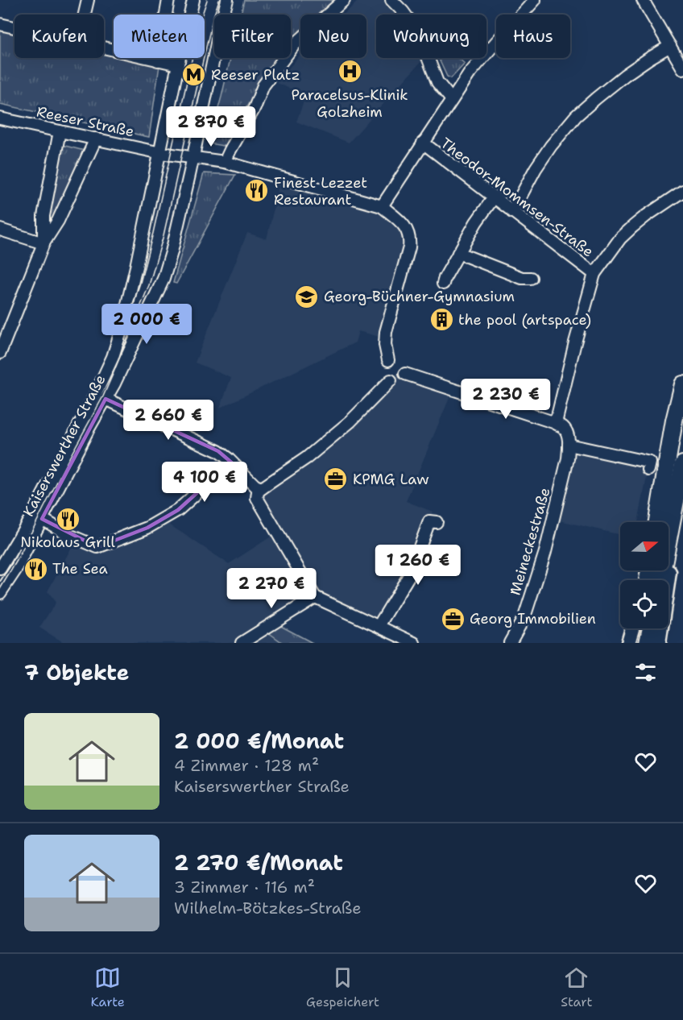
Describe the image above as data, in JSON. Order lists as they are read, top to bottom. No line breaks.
{"streets":{"street":["Reeser Straße","Theodor-Mommsen-Straße","Kaiserswerther Straße","Meineckestraße"]},"crossings":[["Reeser Straße","Kaiserswerther Straße"]],"places":{"hospital":["Paracelsus-Klinik Golzheim"],"metro station":["Reeser Platz"],"restaurant":["Finest Lezzet Restaurant","Nikolaus Grill","The Sea"],"school or university":["Georg-Büchner-Gymnasium"],"building":["the pool (artspace)"],"office":["KPMG Law","Georg Immobilien"]},"north":"right","page":{"chip":["Kaufen","Mieten","Filter","Neu","Wohnung","Haus"],"price":["2 870 €","2 000 €","2 230 €","2 660 €","4 100 €","1 260 €","2 270 €"],"heading":"7 Objekte","list":[{"name":"2 000 €/Monat","note":"4 Zimmer · 128 m² · Kaiserswerther Straße"},{"name":"2 270 €/Monat","note":"3 Zimmer · 116 m² · Wilhelm-Bötzkes-Straße"}],"tabs":["Karte","Gespeichert","Start"]}}
